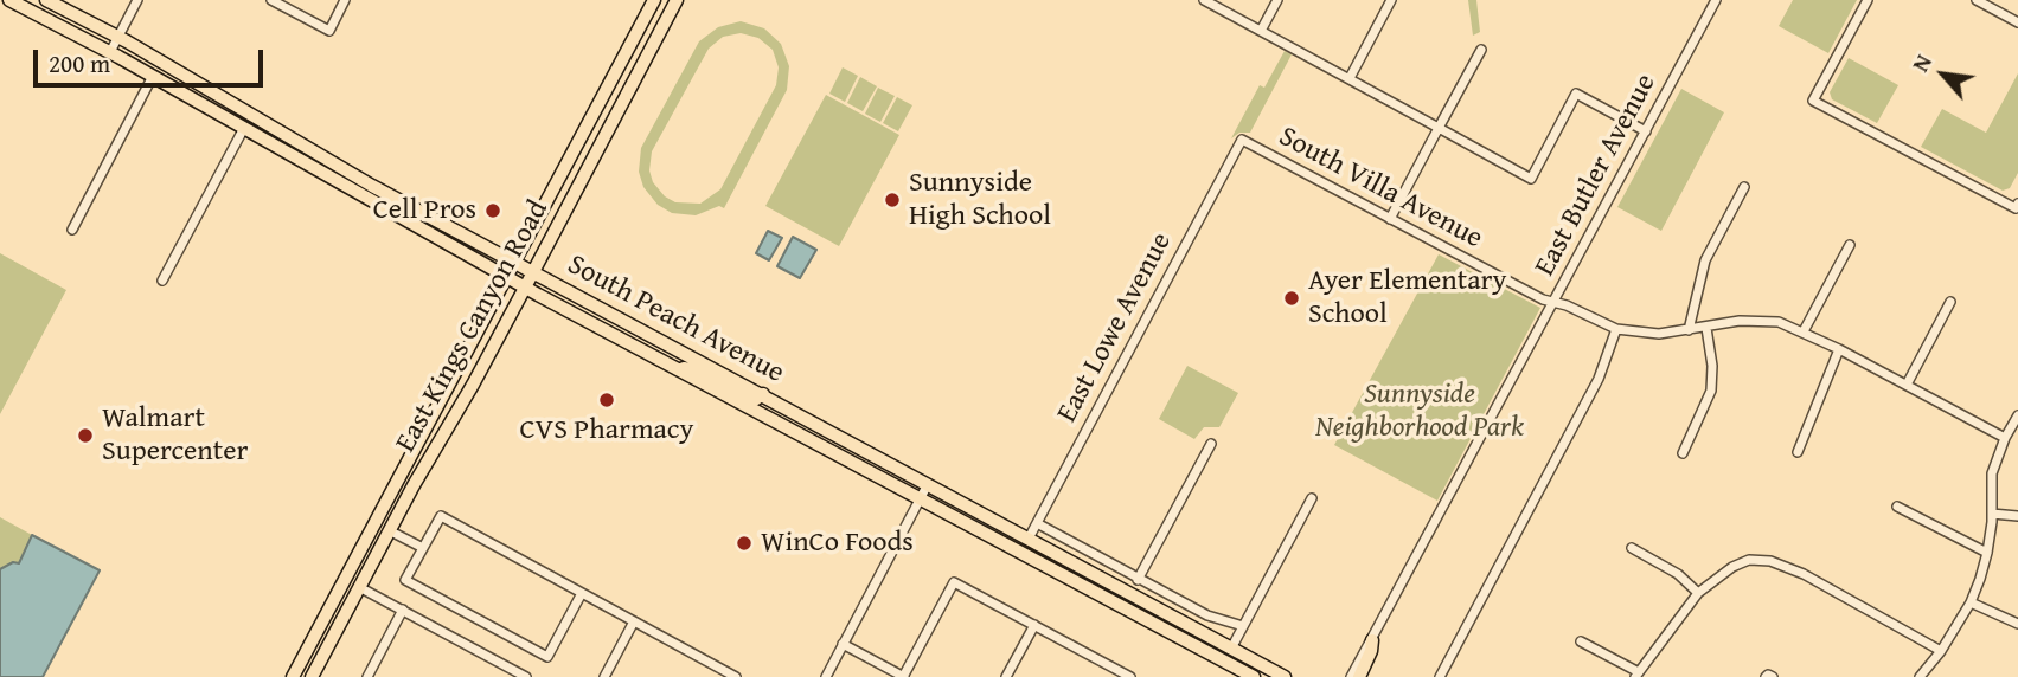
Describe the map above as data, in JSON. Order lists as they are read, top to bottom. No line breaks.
{"streets":{"main road":["South Peach Avenue","East Kings Canyon Road"],"street":["East Butler Avenue","South Villa Avenue","East Lowe Avenue"]},"crossings":[["East Butler Avenue","South Villa Avenue"],["South Villa Avenue","East Lowe Avenue"],["South Peach Avenue","East Kings Canyon Road"],["South Peach Avenue","East Lowe Avenue"]],"parks":["Sunnyside Neighborhood Park"],"places":["Sunnyside High School","Cell Pros","Ayer Elementary School","CVS Pharmacy","Walmart Supercenter","WinCo Foods"],"scale_bar":"200 m","north":"top left"}
